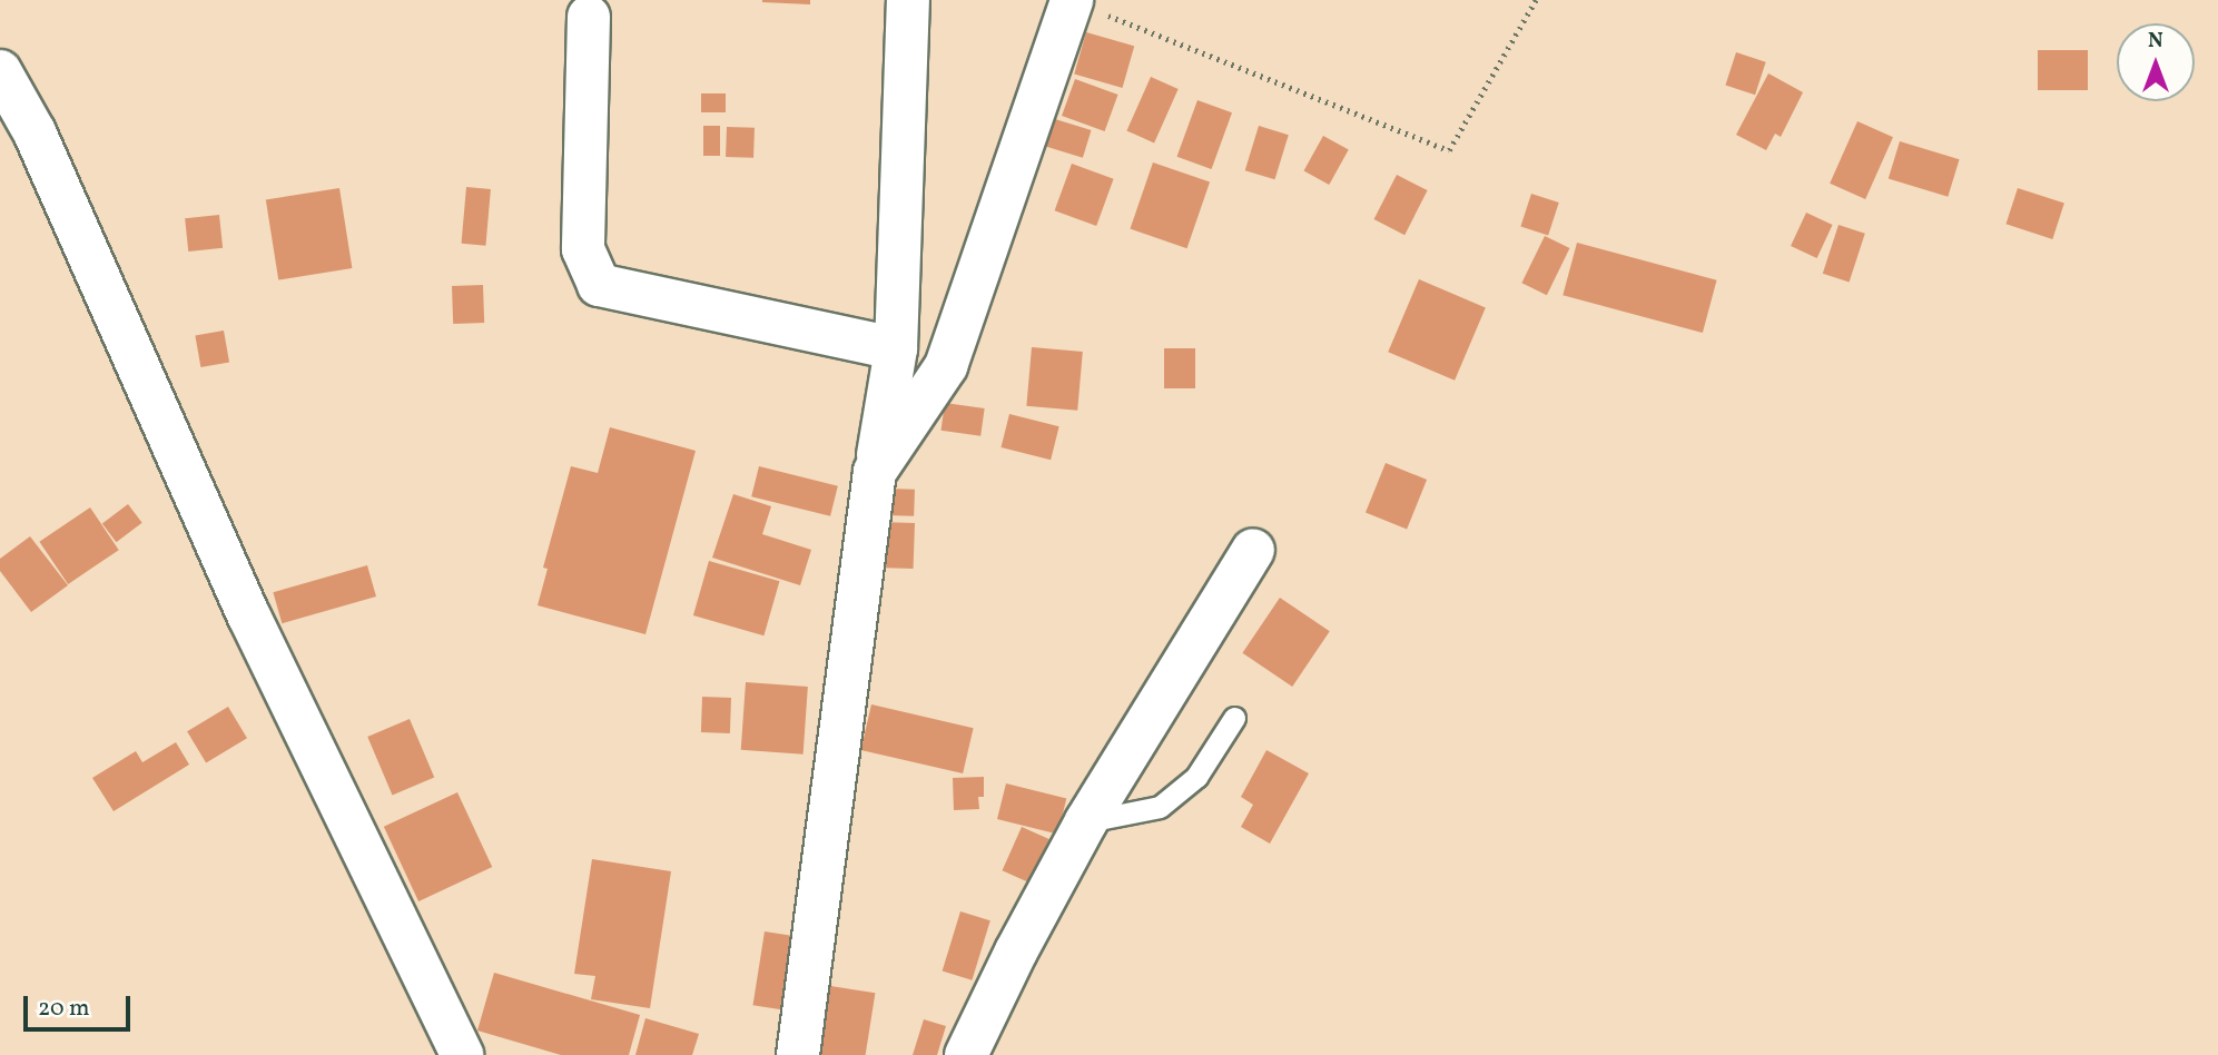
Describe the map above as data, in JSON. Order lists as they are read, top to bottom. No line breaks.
{"scale_bar":"20 m","north":"top"}
